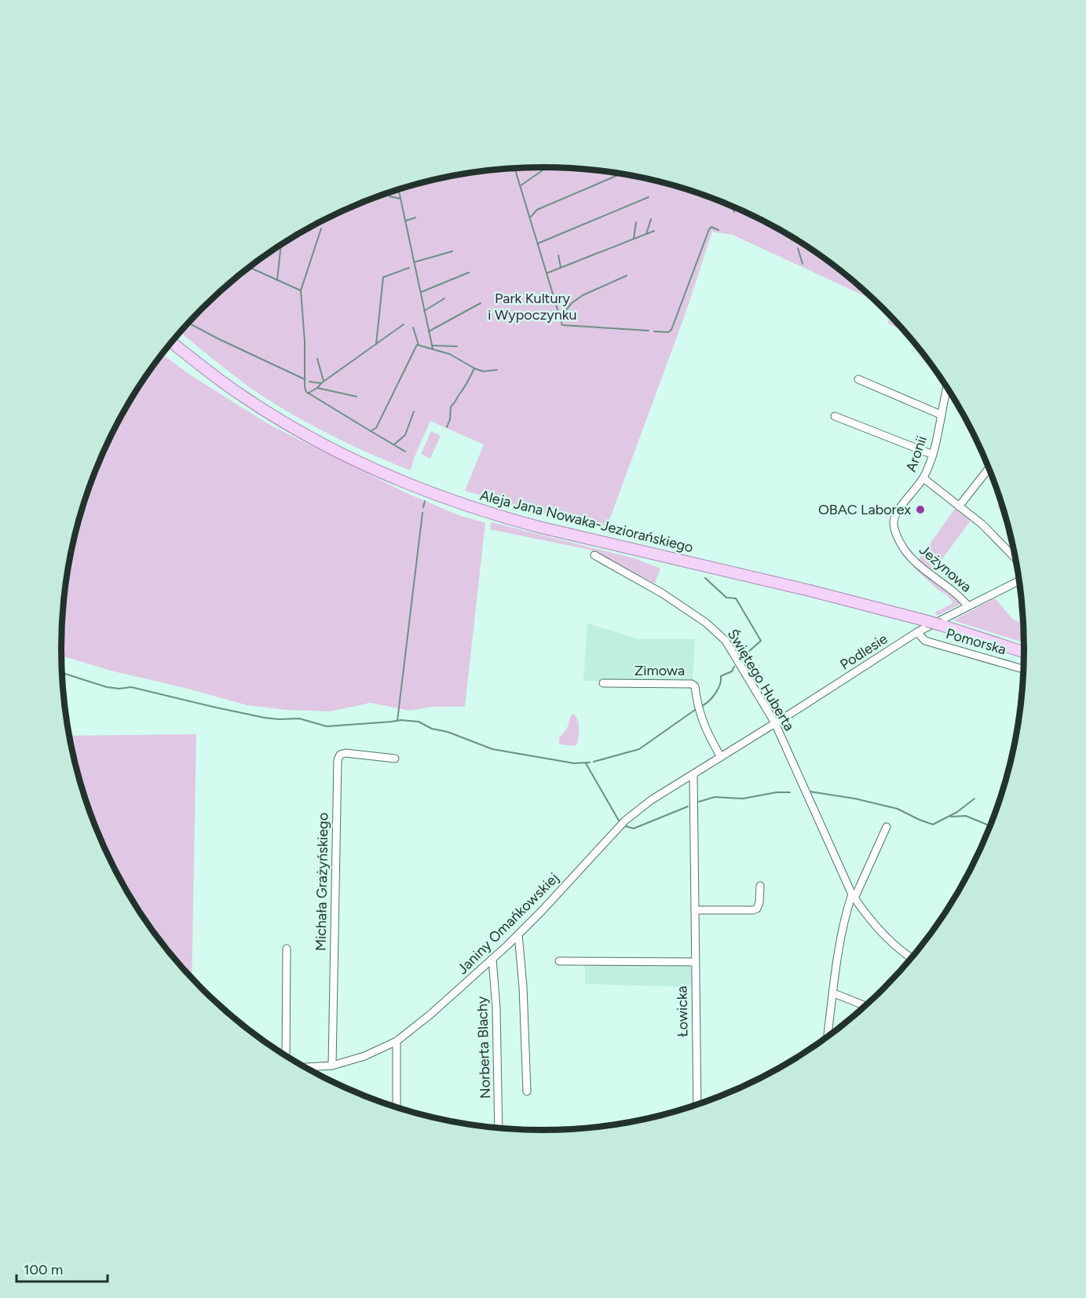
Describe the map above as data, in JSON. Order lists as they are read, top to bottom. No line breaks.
{"streets":{"main road":["Aleja Jana Nowaka-Jeziorańskiego"],"street":["Aronii","Jeżynowa","Pomorska","Podlesie","Zimowa","Świętego Huberta","Michała Grażyńskiego","Janiny Omańkowskiej","Łowicka","Norberta Blachy"]},"crossings":[["Aronii","Jeżynowa"],["Jeżynowa","Podlesie"],["Pomorska","Podlesie"],["Podlesie","Zimowa"],["Podlesie","Świętego Huberta"],["Podlesie","Janiny Omańkowskiej"],["Zimowa","Janiny Omańkowskiej"],["Michała Grażyńskiego","Janiny Omańkowskiej"],["Janiny Omańkowskiej","Łowicka"],["Janiny Omańkowskiej","Norberta Blachy"]],"parks":["Park Kultury i Wypoczynku"],"places":["OBAC Laborex"],"scale_bar":"100 m"}
